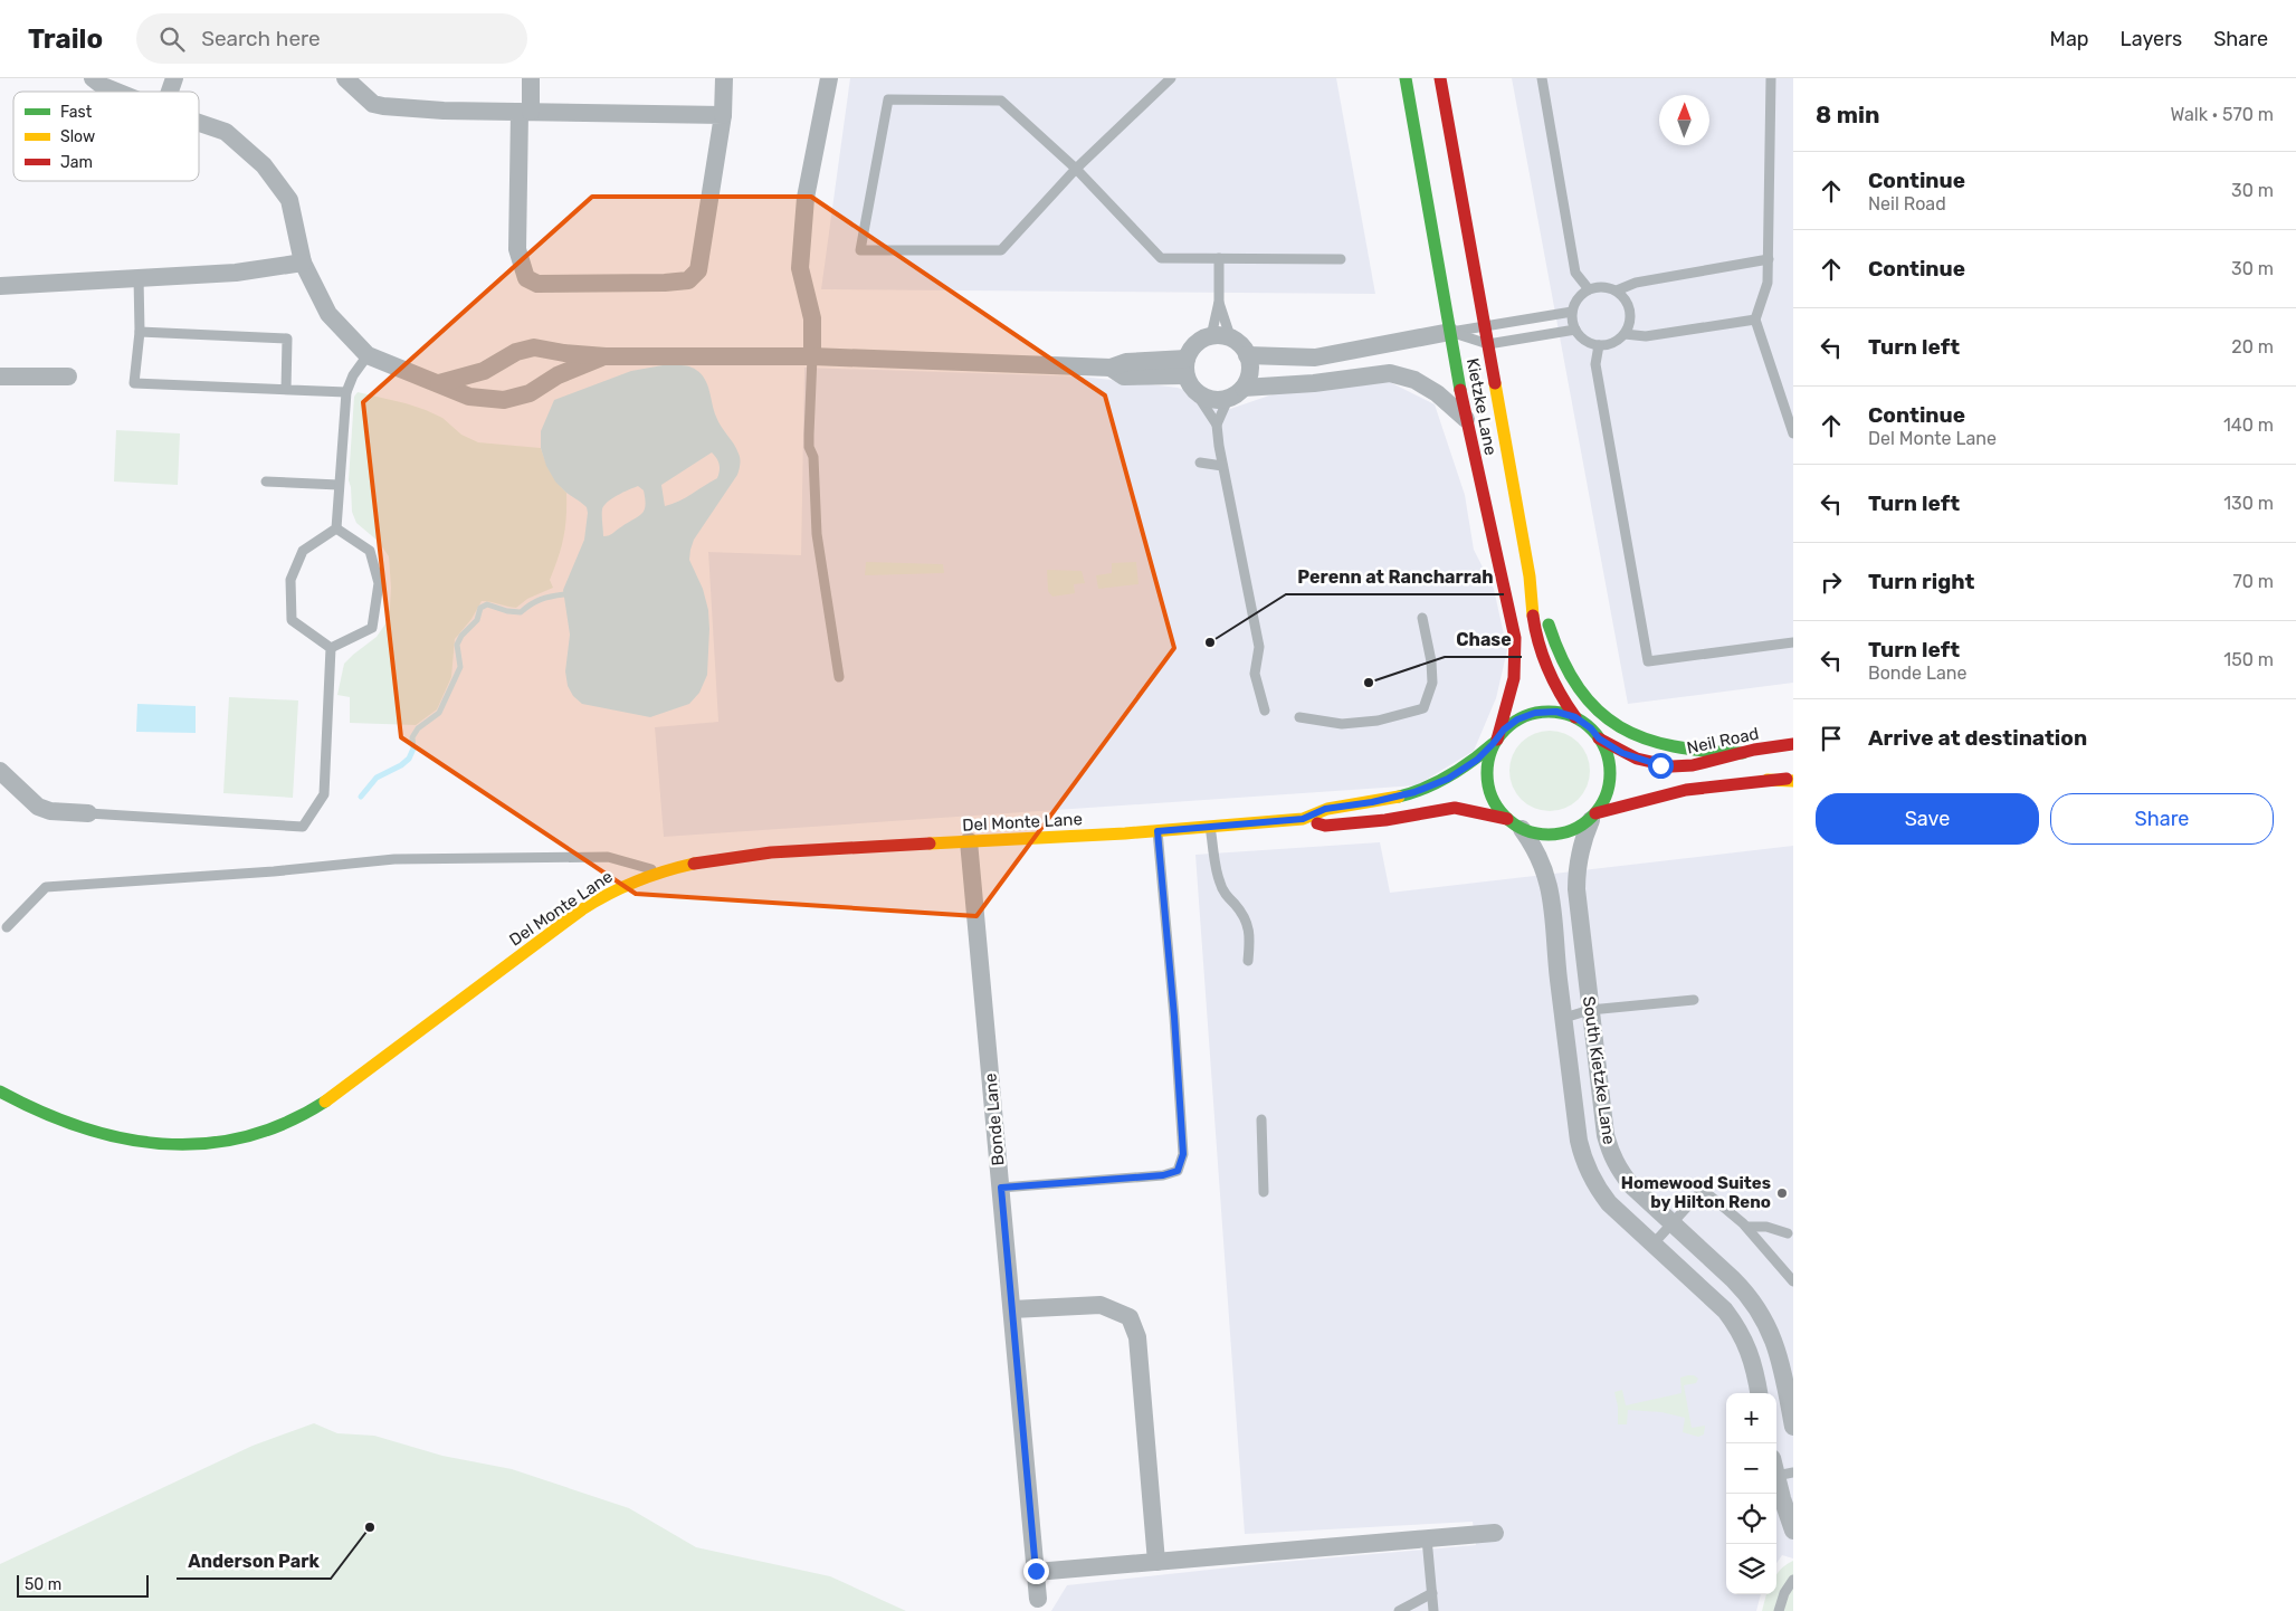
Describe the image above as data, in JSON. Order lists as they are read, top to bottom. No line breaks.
{"streets":{"main road":["Kietzke Lane","Neil Road","Del Monte Lane"],"street":["South Kietzke Lane","Bonde Lane"]},"crossings":[["Kietzke Lane","Neil Road"],["Kietzke Lane","Del Monte Lane"],["Kietzke Lane","South Kietzke Lane"],["Neil Road","Del Monte Lane"],["Neil Road","South Kietzke Lane"],["Del Monte Lane","South Kietzke Lane"],["Del Monte Lane","Bonde Lane"]],"places":["Perenn at Rancharrah","Chase","Homewood Suites by Hilton Reno","Anderson Park"],"legend":["Fast","Slow","Jam"],"scale_bar":"50 m","north":"top","page":{"header":"Trailo","search":"Search here","nav":["Map","Layers","Share"],"heading":["8 min","Walk · 570 m"],"list":[["Continue","Neil Road","30 m"],["Continue","30 m"],["Turn left","20 m"],["Continue","Del Monte Lane","140 m"],["Turn left","130 m"],["Turn right","70 m"],["Turn left","Bonde Lane","150 m"],"Arrive at destination"],"buttons":["Save","Share"],"map_buttons":["+","−"],"scale":"50 m"}}
